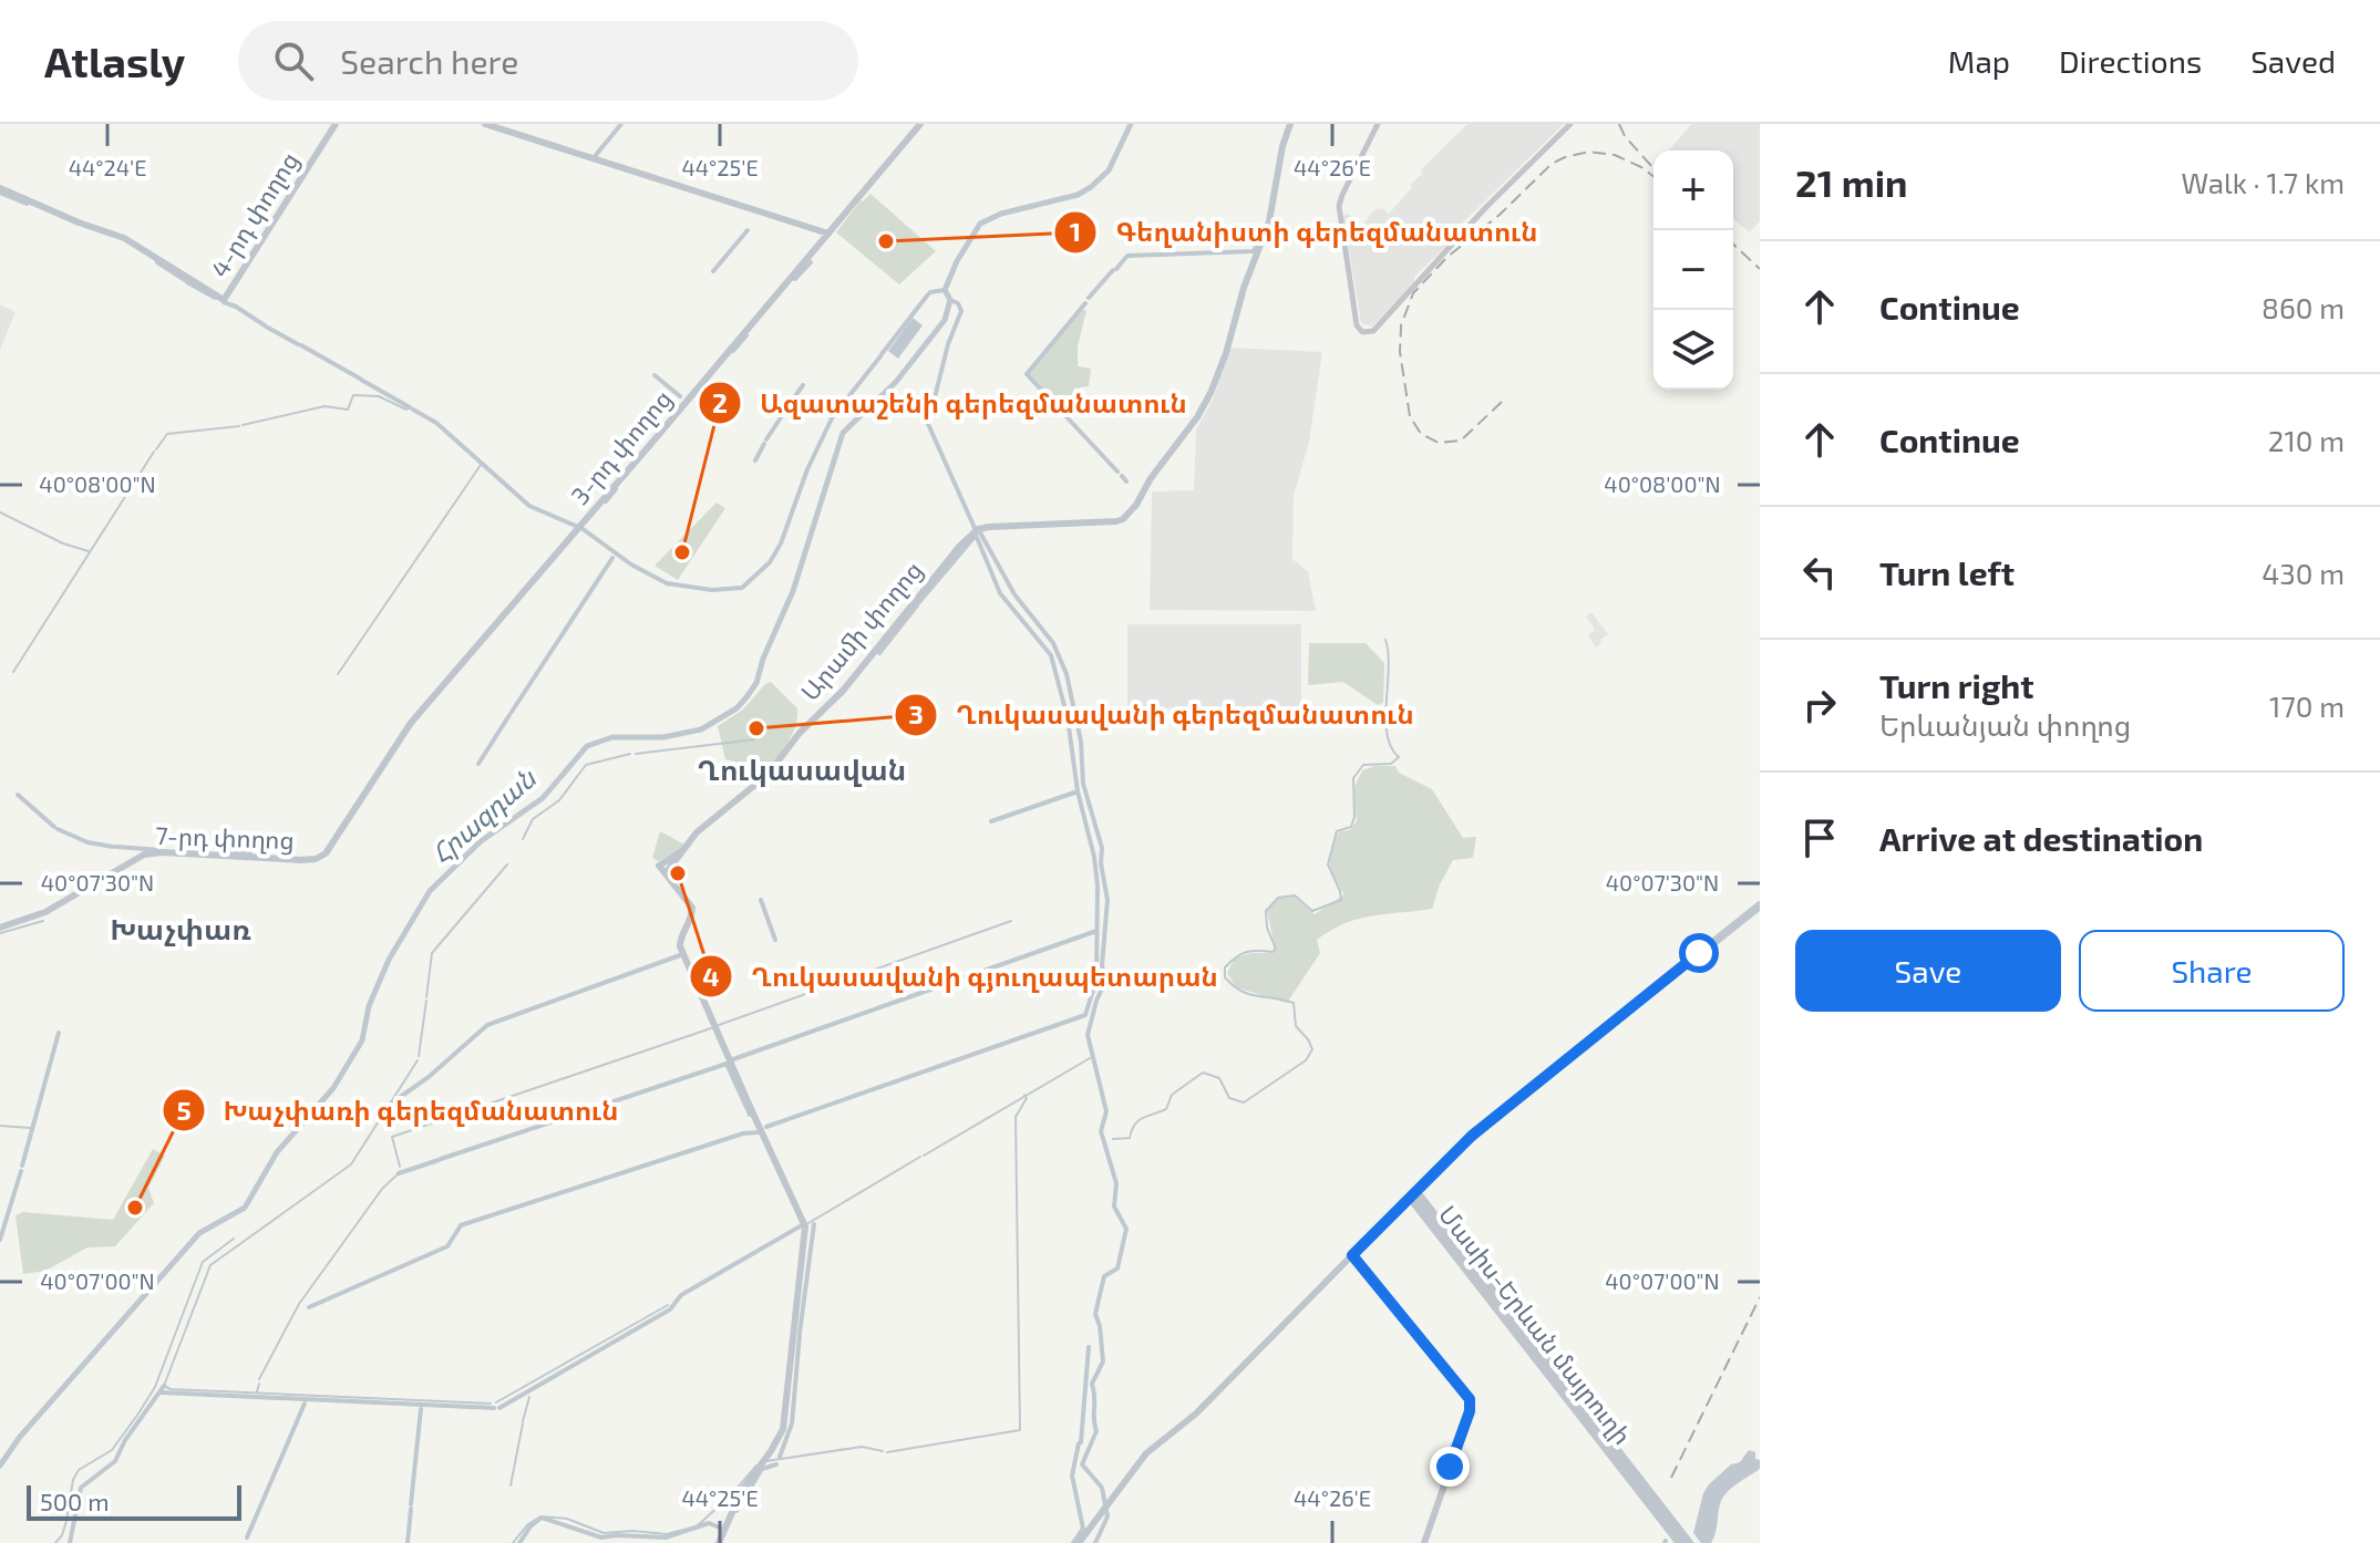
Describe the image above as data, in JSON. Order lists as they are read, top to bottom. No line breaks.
{"streets":{"main road":["4-րդ փողոց","3-րդ փողոց","Արամի փողոց","7-րդ փողոց","Մասիս-Երևան մայրուղի"]},"crossings":[["3-րդ փողոց","7-րդ փողոց"]],"districts":["Ղուկասավան","Խաչփառ"],"water":["Հրազդան"],"places":["Գեղանիստի գերեզմանատուն","Ազատաշենի գերեզմանատուն","Ղուկասավանի գերեզմանատուն","Ղուկասավանի գյուղապետարան","Խաչփառի գերեզմանատուն"],"scale_bar":"500 m","page":{"header":"Atlasly","search":"Search here","nav":["Map","Directions","Saved"],"heading":["21 min","Walk · 1.7 km"],"map_buttons":["+","−"],"list":[["Continue","860 m"],["Continue","210 m"],["Turn left","430 m"],["Turn right","Երևանյան փողոց","170 m"],"Arrive at destination"],"buttons":["Save","Share"],"scale":"500 m"},"coordinates":["44°24'E","44°25'E","44°26'E","40°08'00\"N","40°07'30\"N","40°07'00\"N"]}
